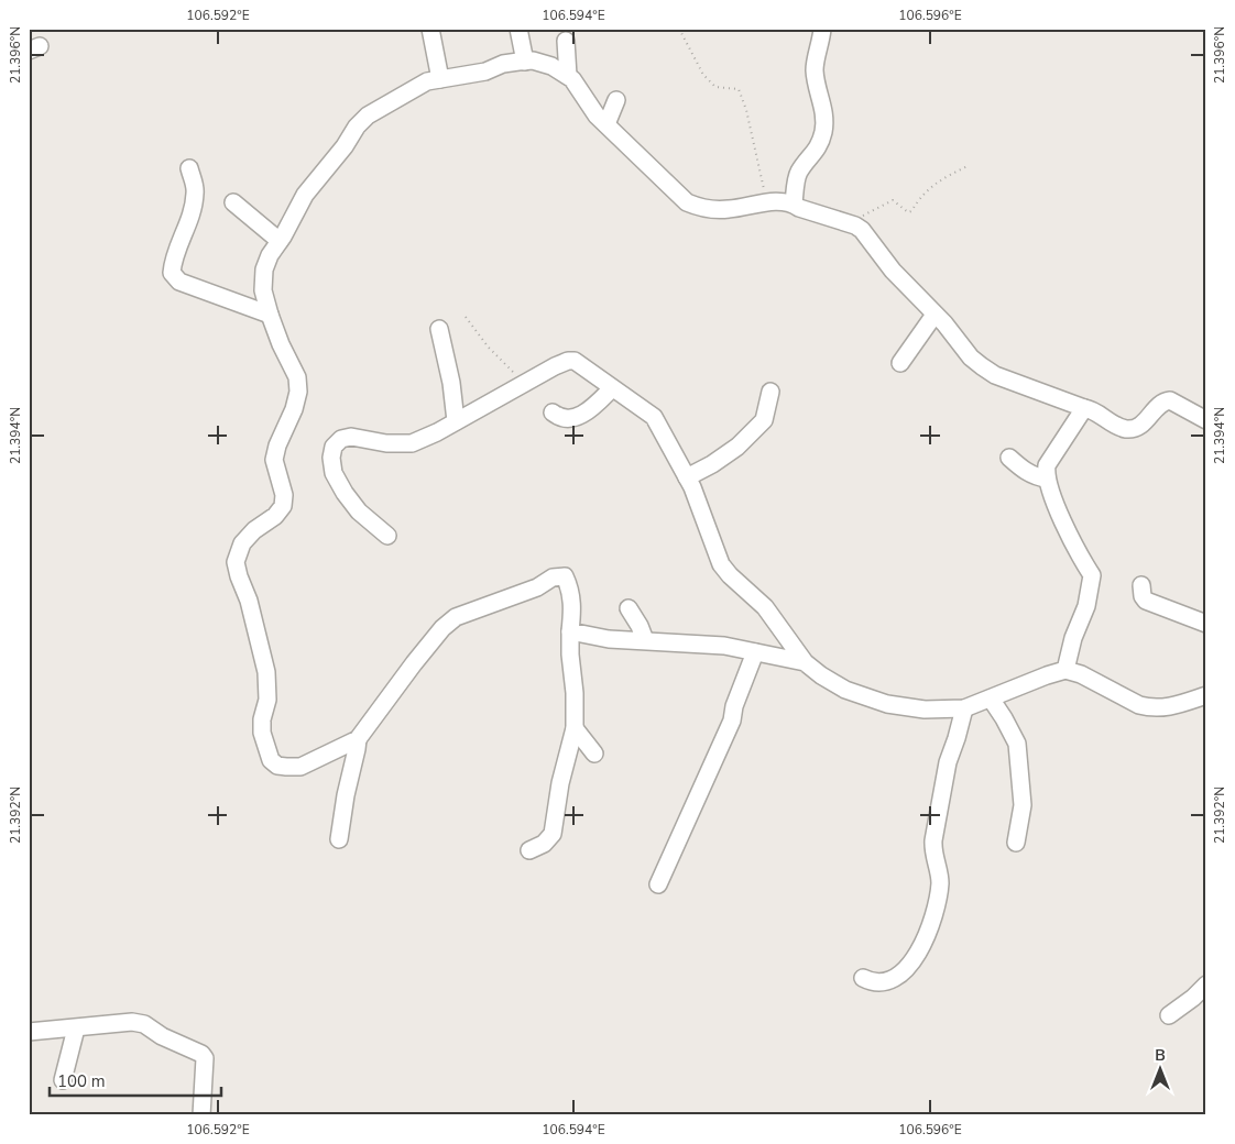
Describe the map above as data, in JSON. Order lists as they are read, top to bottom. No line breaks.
{"scale_bar":"100 m","north":"top","coordinates":["106.592°E","106.594°E","106.596°E","21.396°N","21.394°N","21.392°N"]}
